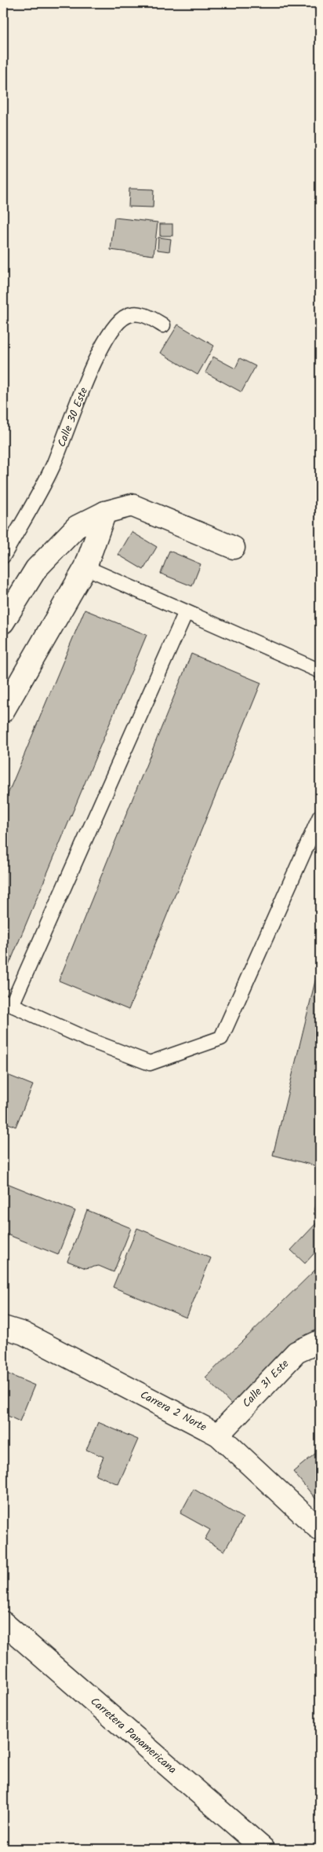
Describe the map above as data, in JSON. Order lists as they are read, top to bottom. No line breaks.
{"streets":{"main road":["Calle 31 Este","Carrera 2 Norte","Carretera Panamericana"],"lane":["Calle 30 Este"]},"crossings":[["Calle 31 Este","Carrera 2 Norte"]]}
